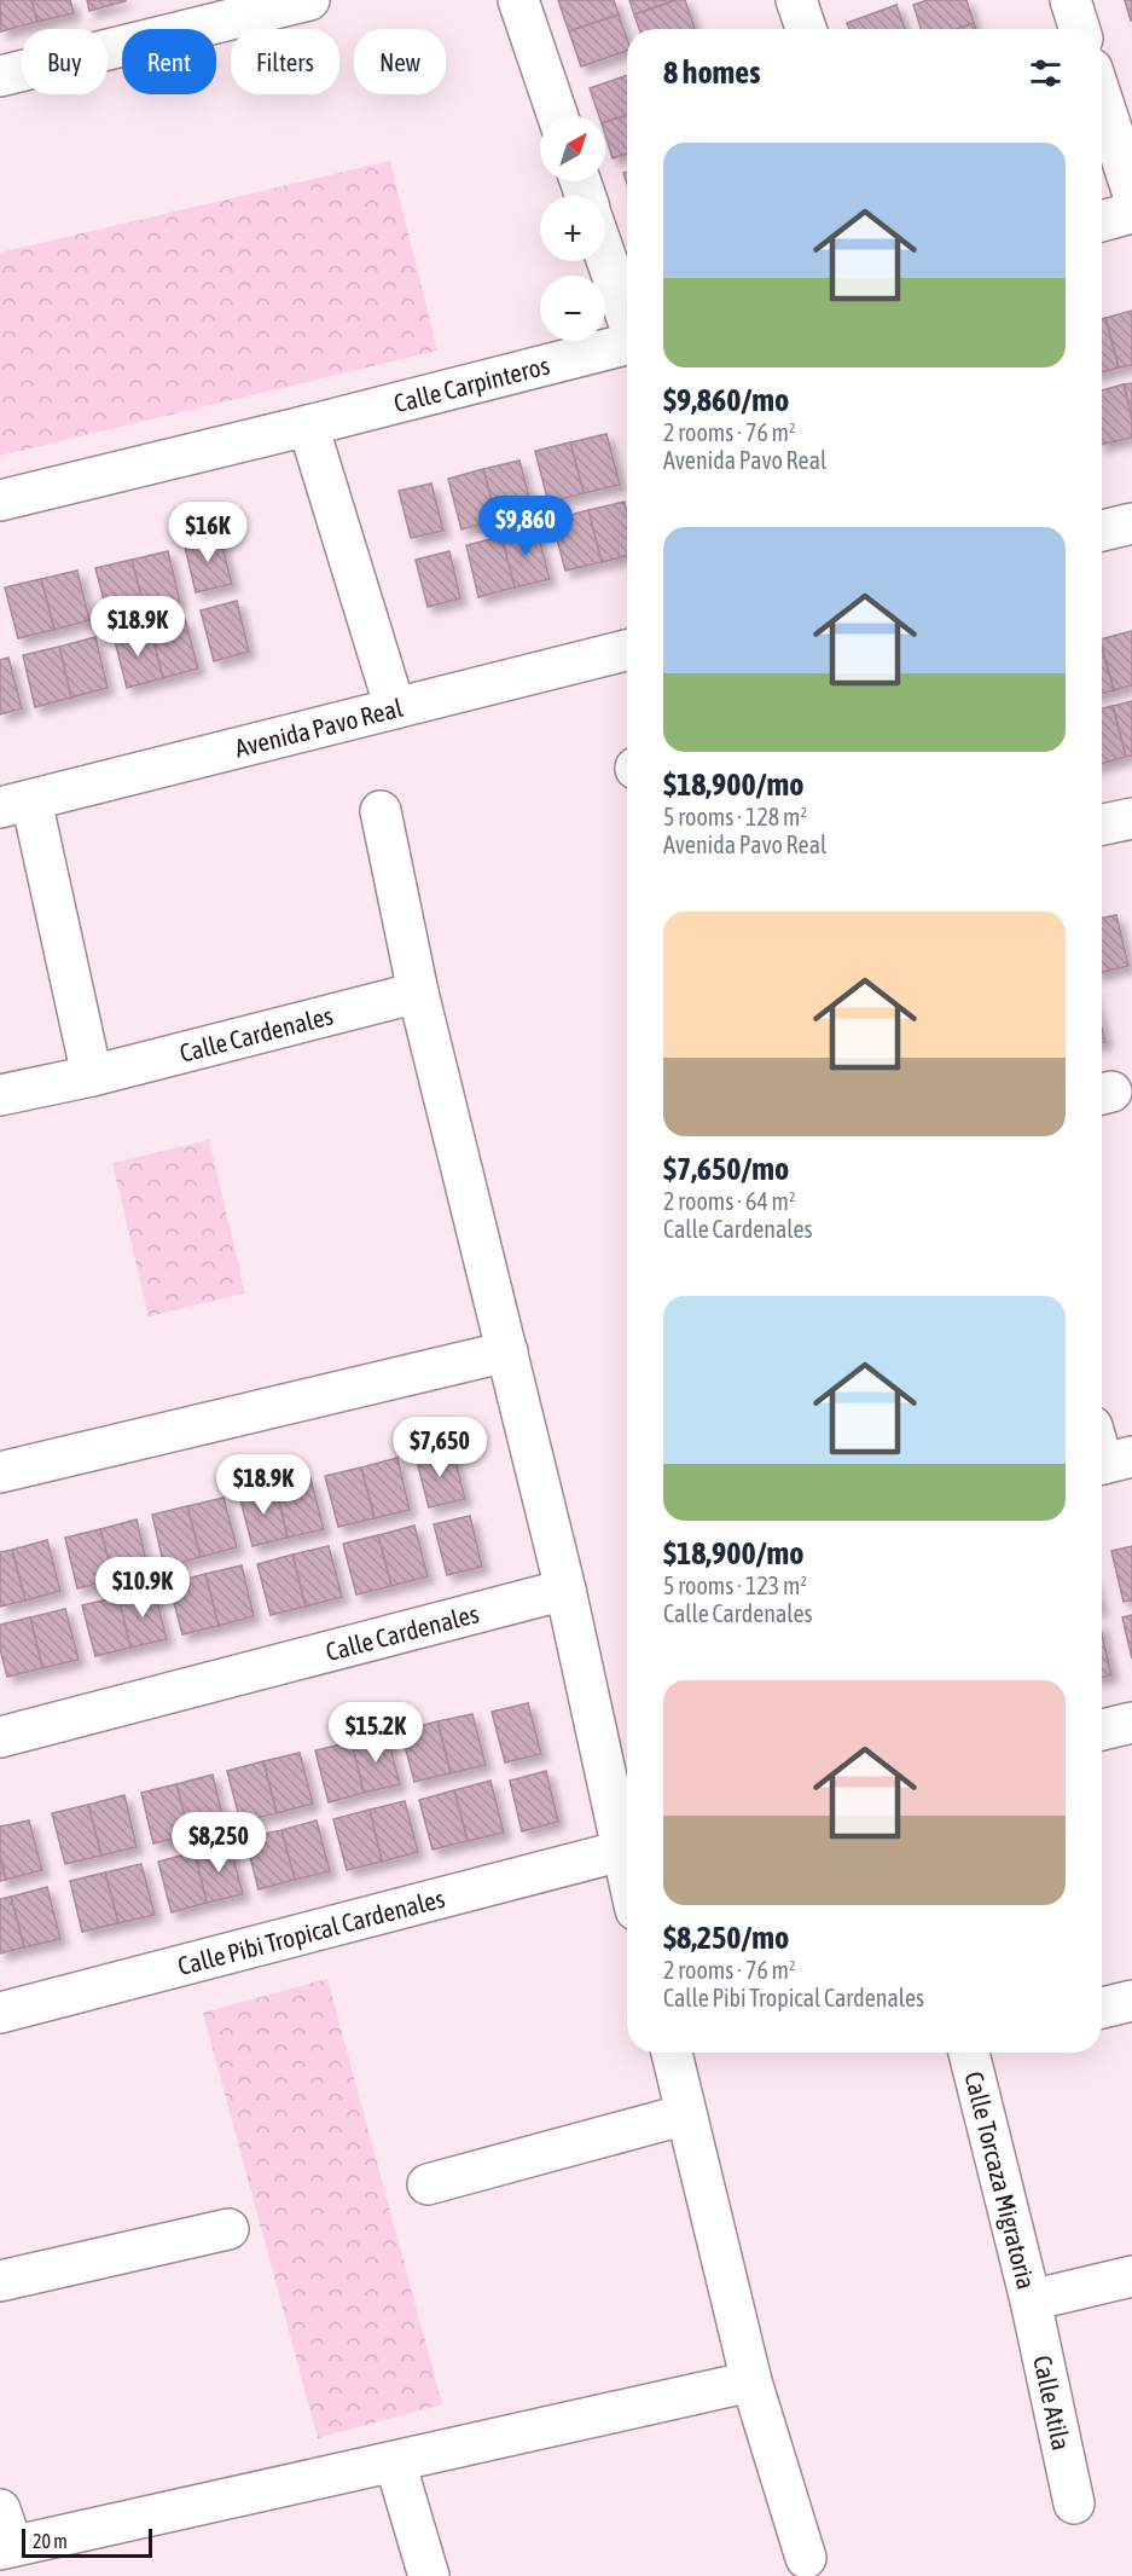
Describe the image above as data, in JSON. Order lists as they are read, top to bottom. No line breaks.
{"streets":{"street":["Calle Carpinteros","Avenida Pavo Real","Calle Cardenales","Calle Pibi Tropical Cardenales","Calle Torcaza Migratoria","Calle Atila"]},"crossings":[["Calle Torcaza Migratoria","Calle Atila"]],"scale_bar":"20 m","north":"top right","page":{"chip":["Buy","Rent","Filters","New"],"heading":"8 homes","map_buttons":["+","−"],"list":[{"name":"$9,860/mo","note":"2 rooms · 76 m² · Avenida Pavo Real"},{"name":"$18,900/mo","note":"5 rooms · 128 m² · Avenida Pavo Real"},{"name":"$7,650/mo","note":"2 rooms · 64 m² · Calle Cardenales"},{"name":"$18,900/mo","note":"5 rooms · 123 m² · Calle Cardenales"},{"name":"$8,250/mo","note":"2 rooms · 76 m² · Calle Pibi Tropical Cardenales"}],"price":["$9,860","$16K","$18.9K","$7,650","$18.9K","$10.9K","$15.2K","$8,250"],"scale":"20 m"}}
